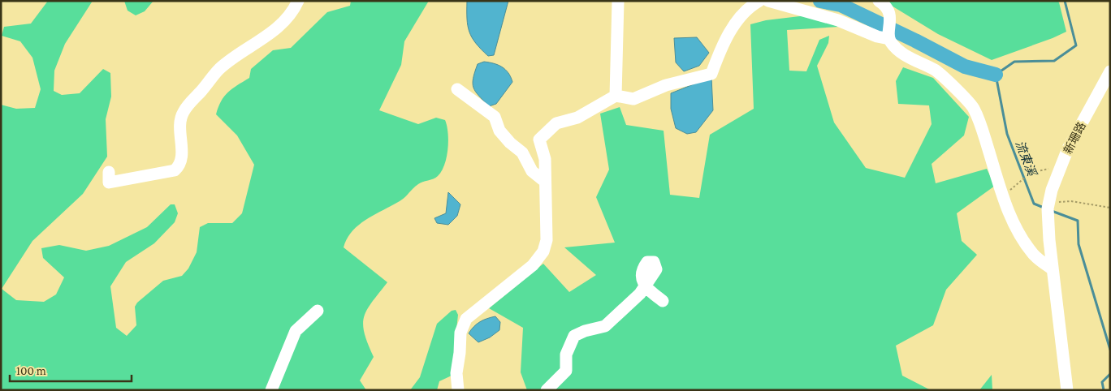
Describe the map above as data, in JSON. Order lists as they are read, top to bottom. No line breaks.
{"streets":{"street":["新珊路"]},"water":["流東溪"],"scale_bar":"100 m"}
